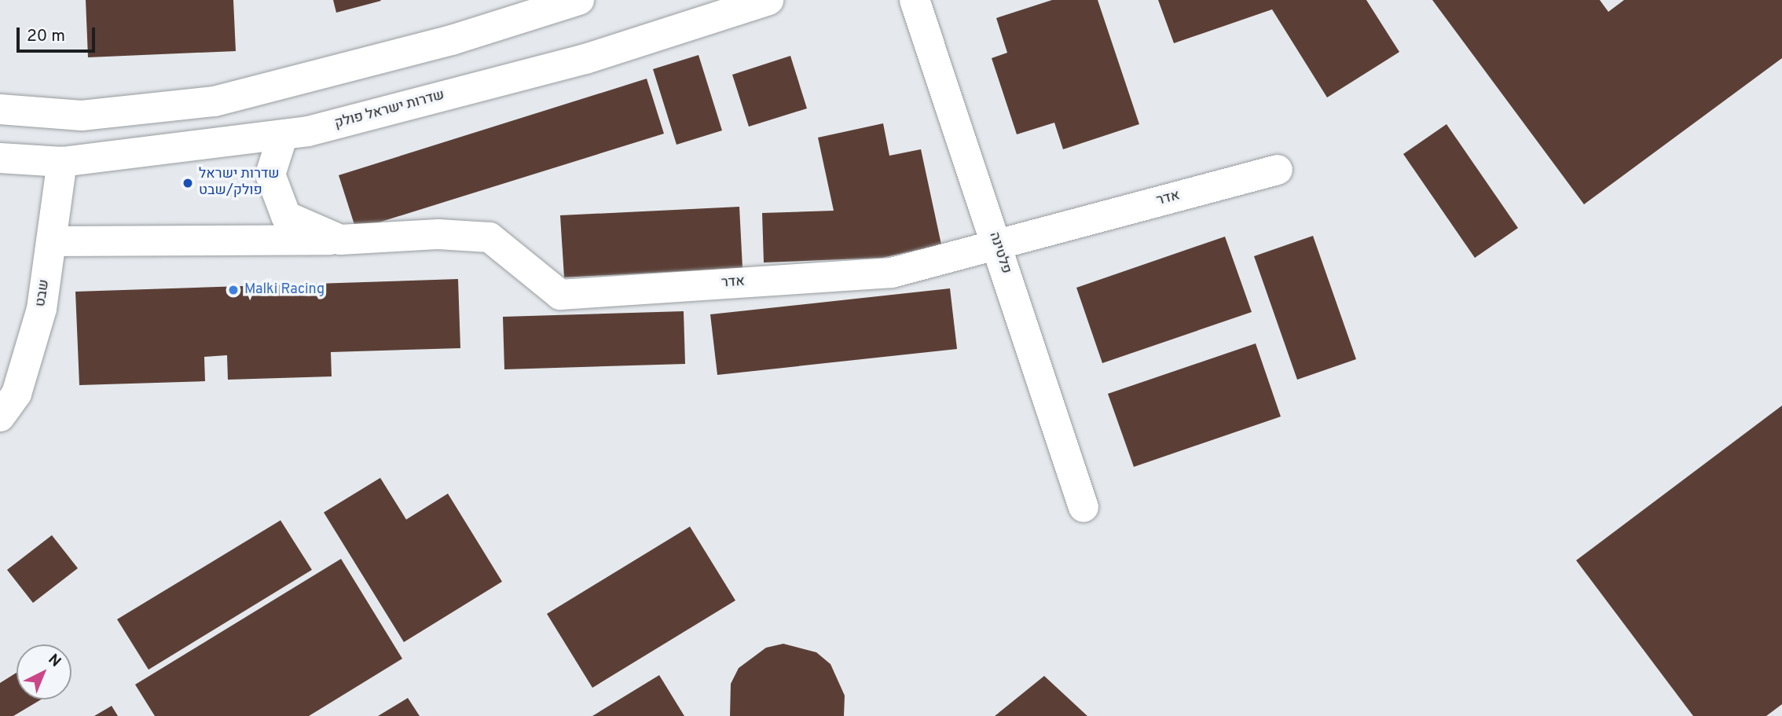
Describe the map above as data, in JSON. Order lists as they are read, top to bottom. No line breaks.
{"streets":{"street":["שדרות ישראל פולק","אדר","פלטינה","שבט"]},"crossings":[["שדרות ישראל פולק","אדר"],["שדרות ישראל פולק","שבט"],["אדר","פלטינה"]],"places":["שדרות ישראל פולק/שבט","Malki Racing"],"scale_bar":"20 m","north":"top right"}
